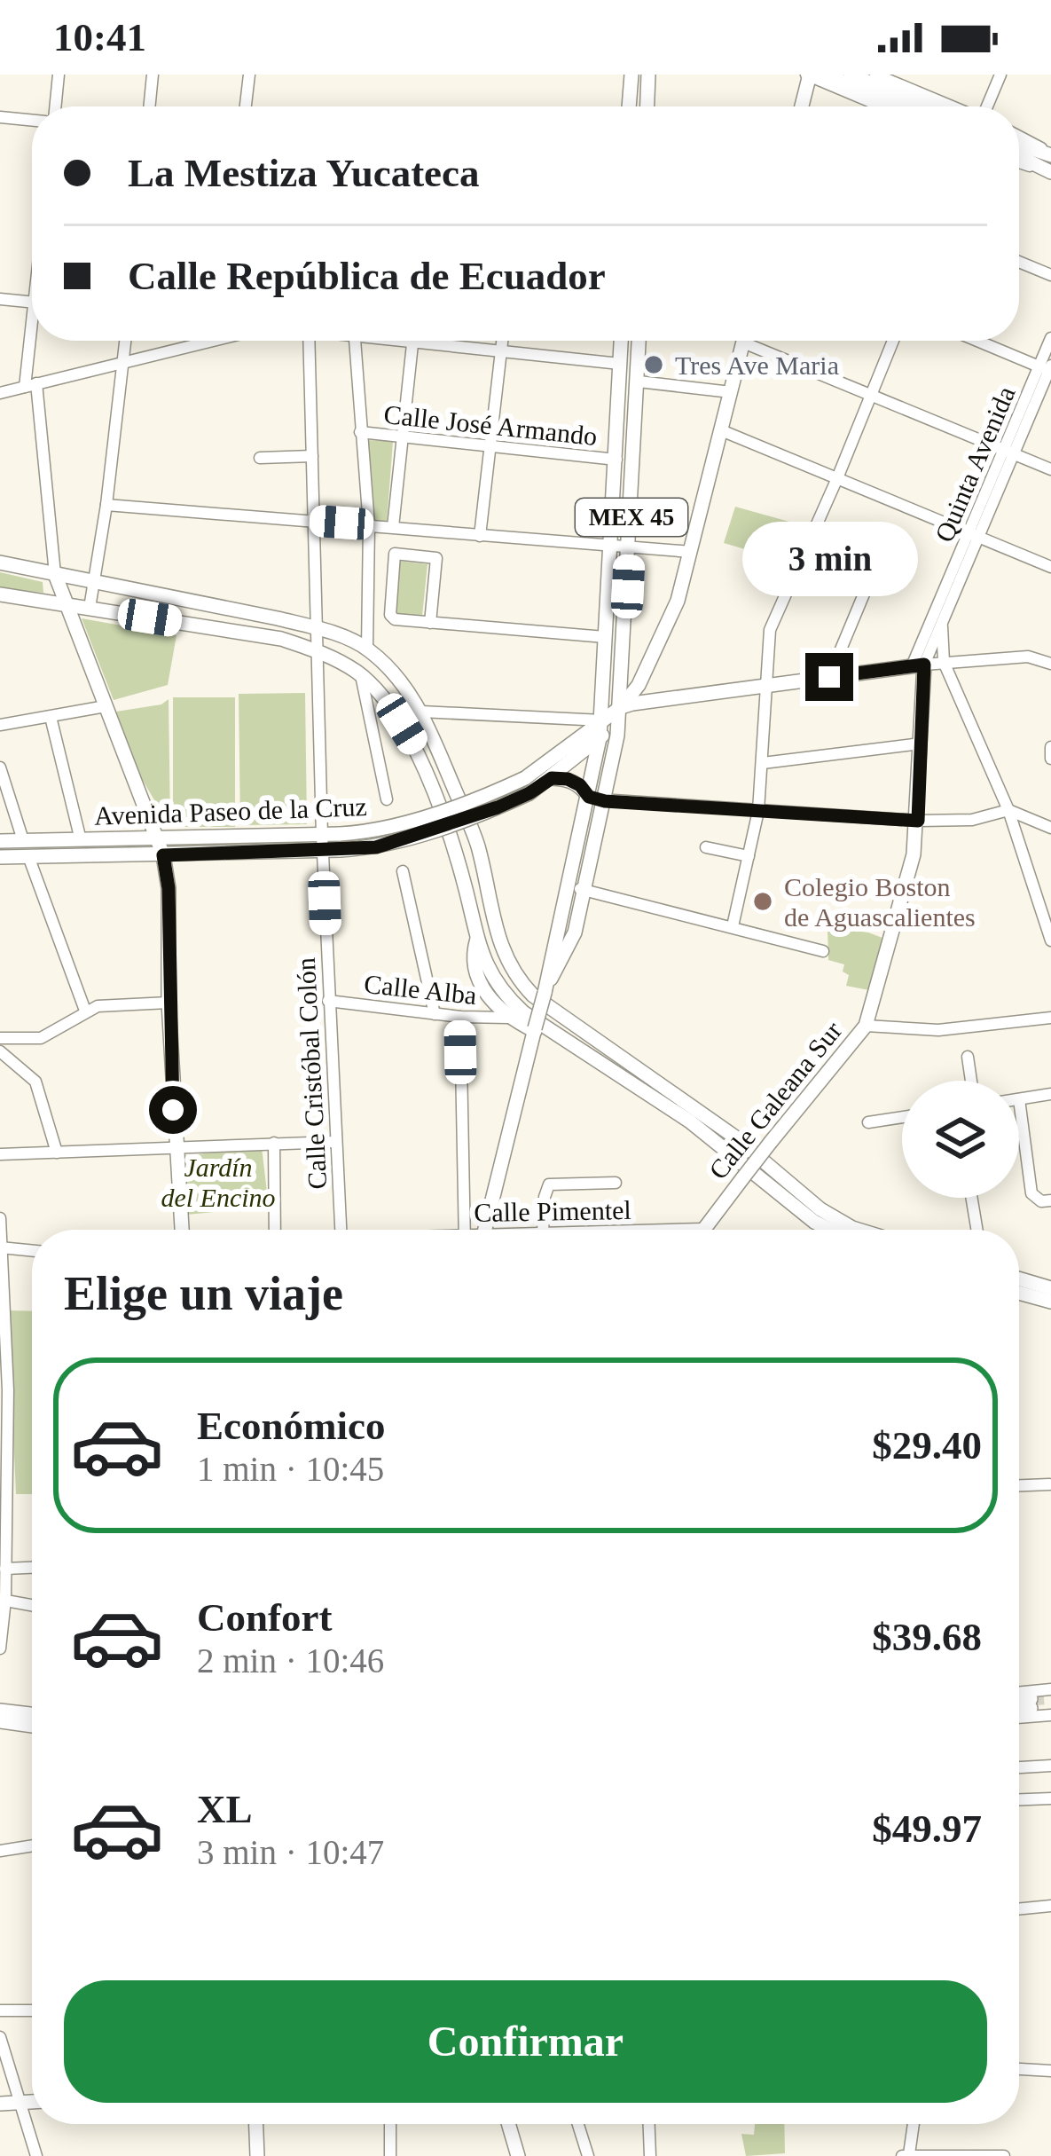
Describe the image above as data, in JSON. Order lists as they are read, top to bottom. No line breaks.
{"streets":{"main road":["MEX 45","Avenida Paseo de la Cruz","Calle Galeana Sur"],"street":["Calle José Armando","Quinta Avenida","Calle Alba","Calle Cristóbal Colón","Calle Pimentel"]},"crossings":[["Calle José Armando","MEX 45"],["Quinta Avenida","Calle Galeana Sur"],["MEX 45","Avenida Paseo de la Cruz"],["Avenida Paseo de la Cruz","Calle Cristóbal Colón"],["Calle Alba","Calle Cristóbal Colón"],["Calle Galeana Sur","Calle Pimentel"]],"parks":["Jardín del Encino"],"places":["Tres Ave Maria","Colegio Boston de Aguascalientes"],"page":{"status":"10:41","banner":["La Mestiza Yucateca","Calle República de Ecuador"],"bubble":"3 min","heading":"Elige un viaje","list":[{"name":"Económico","note":"1 min · 10:45","value":"$29.40"},{"name":"Confort","note":"2 min · 10:46","value":"$39.68"},{"name":"XL","note":"3 min · 10:47","value":"$49.97"}],"buttons":"Confirmar"}}
